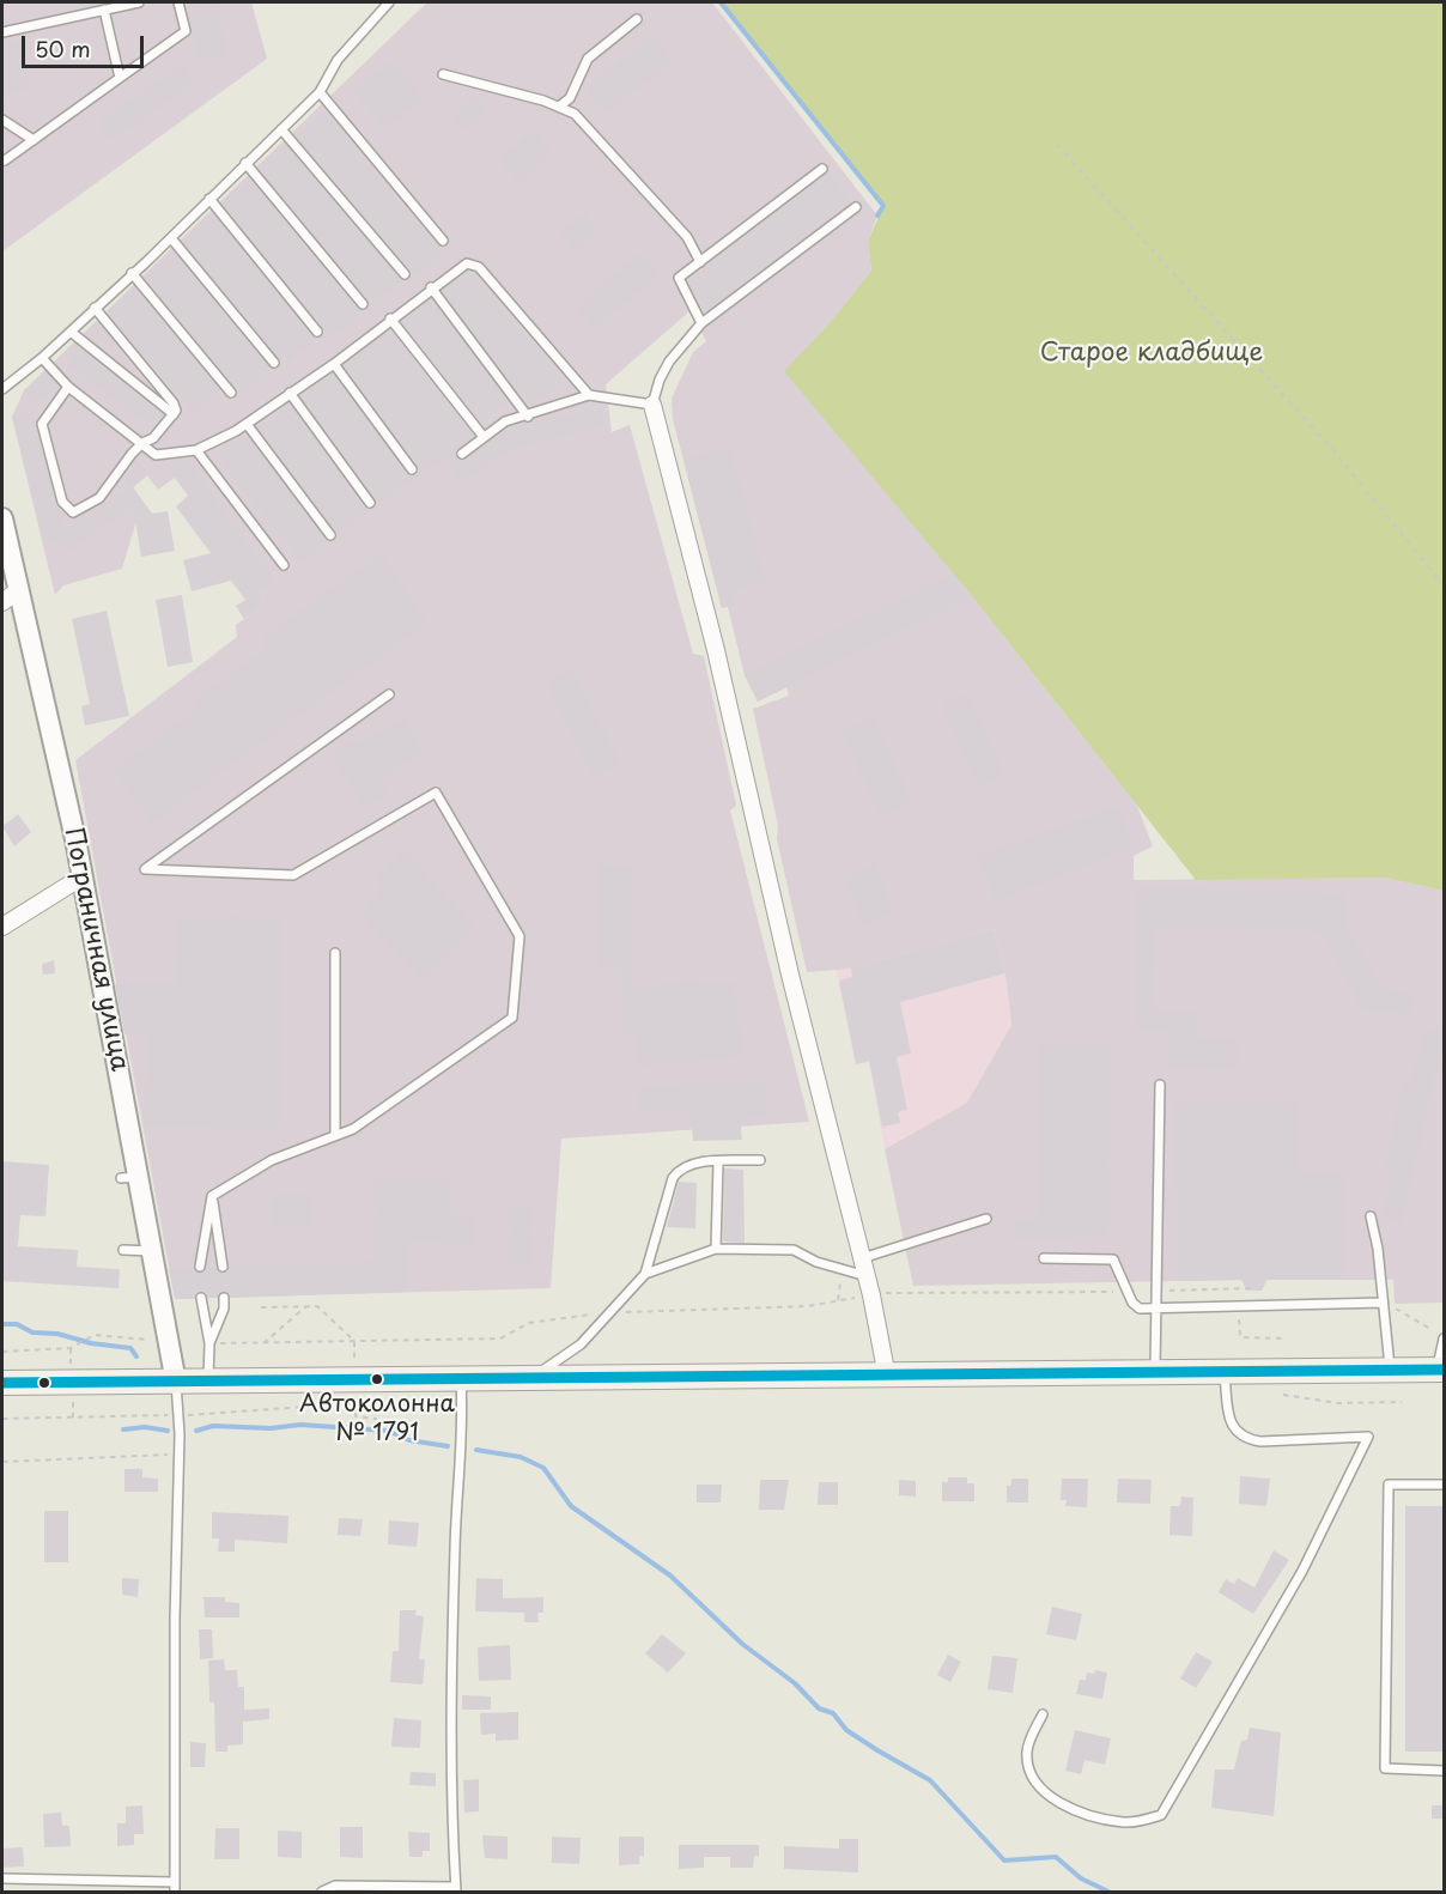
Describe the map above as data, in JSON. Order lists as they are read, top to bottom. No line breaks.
{"streets":{"street":["Пограничная улица"]},"parks":["Старое кладбище"],"places":["Автоколонна № 1791"],"scale_bar":"50 m"}
